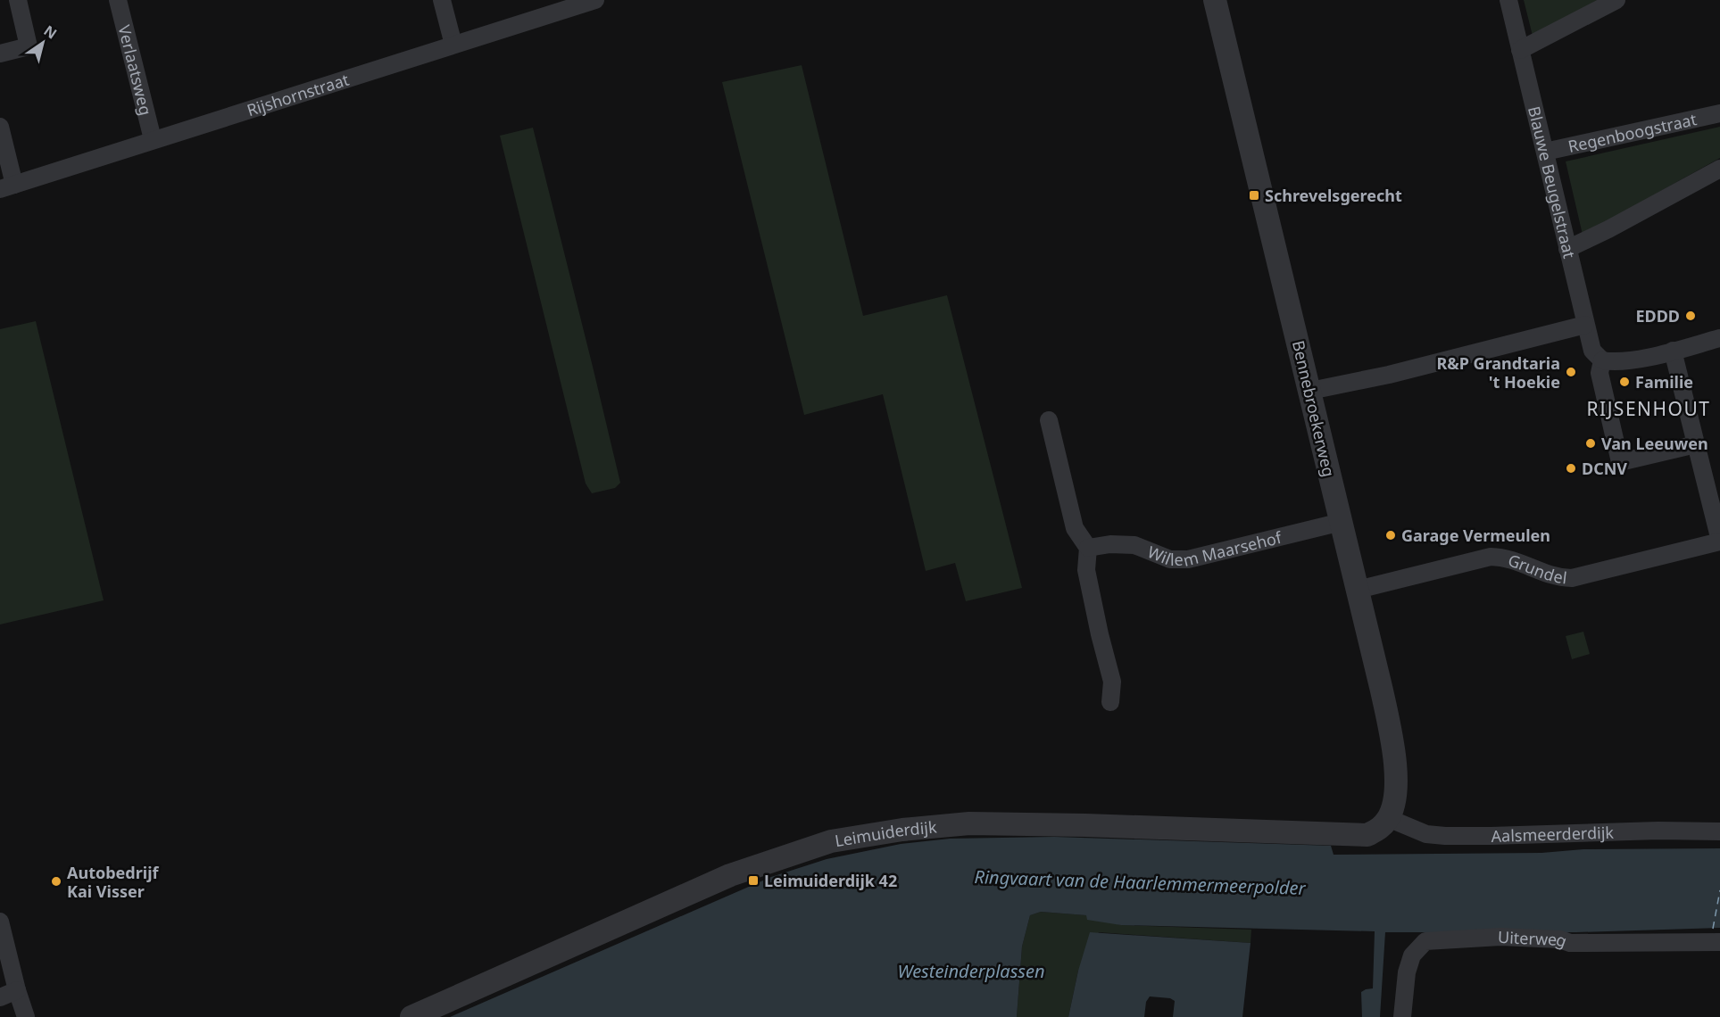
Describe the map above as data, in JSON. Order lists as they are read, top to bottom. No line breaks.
{"streets":{"street":["Verlaatsweg","Rijshornstraat","Regenboogstraat","Blauwe Beugelstraat","Bennebroekerweg","Willem Maarsehof","Grundel","Leimuiderdijk","Aalsmeerderdijk","Uiterweg"]},"crossings":[["Verlaatsweg","Rijshornstraat"],["Regenboogstraat","Blauwe Beugelstraat"],["Bennebroekerweg","Willem Maarsehof"],["Bennebroekerweg","Grundel"],["Bennebroekerweg","Leimuiderdijk"],["Bennebroekerweg","Aalsmeerderdijk"],["Leimuiderdijk","Aalsmeerderdijk"]],"districts":["RIJSENHOUT"],"water":["Ringvaart van de Haarlemmermeerpolder","Westeinderplassen"],"places":{"transit":["Schrevelsgerecht","Leimuiderdijk 42"],"other":["EDDD","R&P Grandtaria 't Hoekie","Familie","Van Leeuwen","DCNV","Garage Vermeulen","Autobedrijf Kai Visser"]},"north":"top right"}
